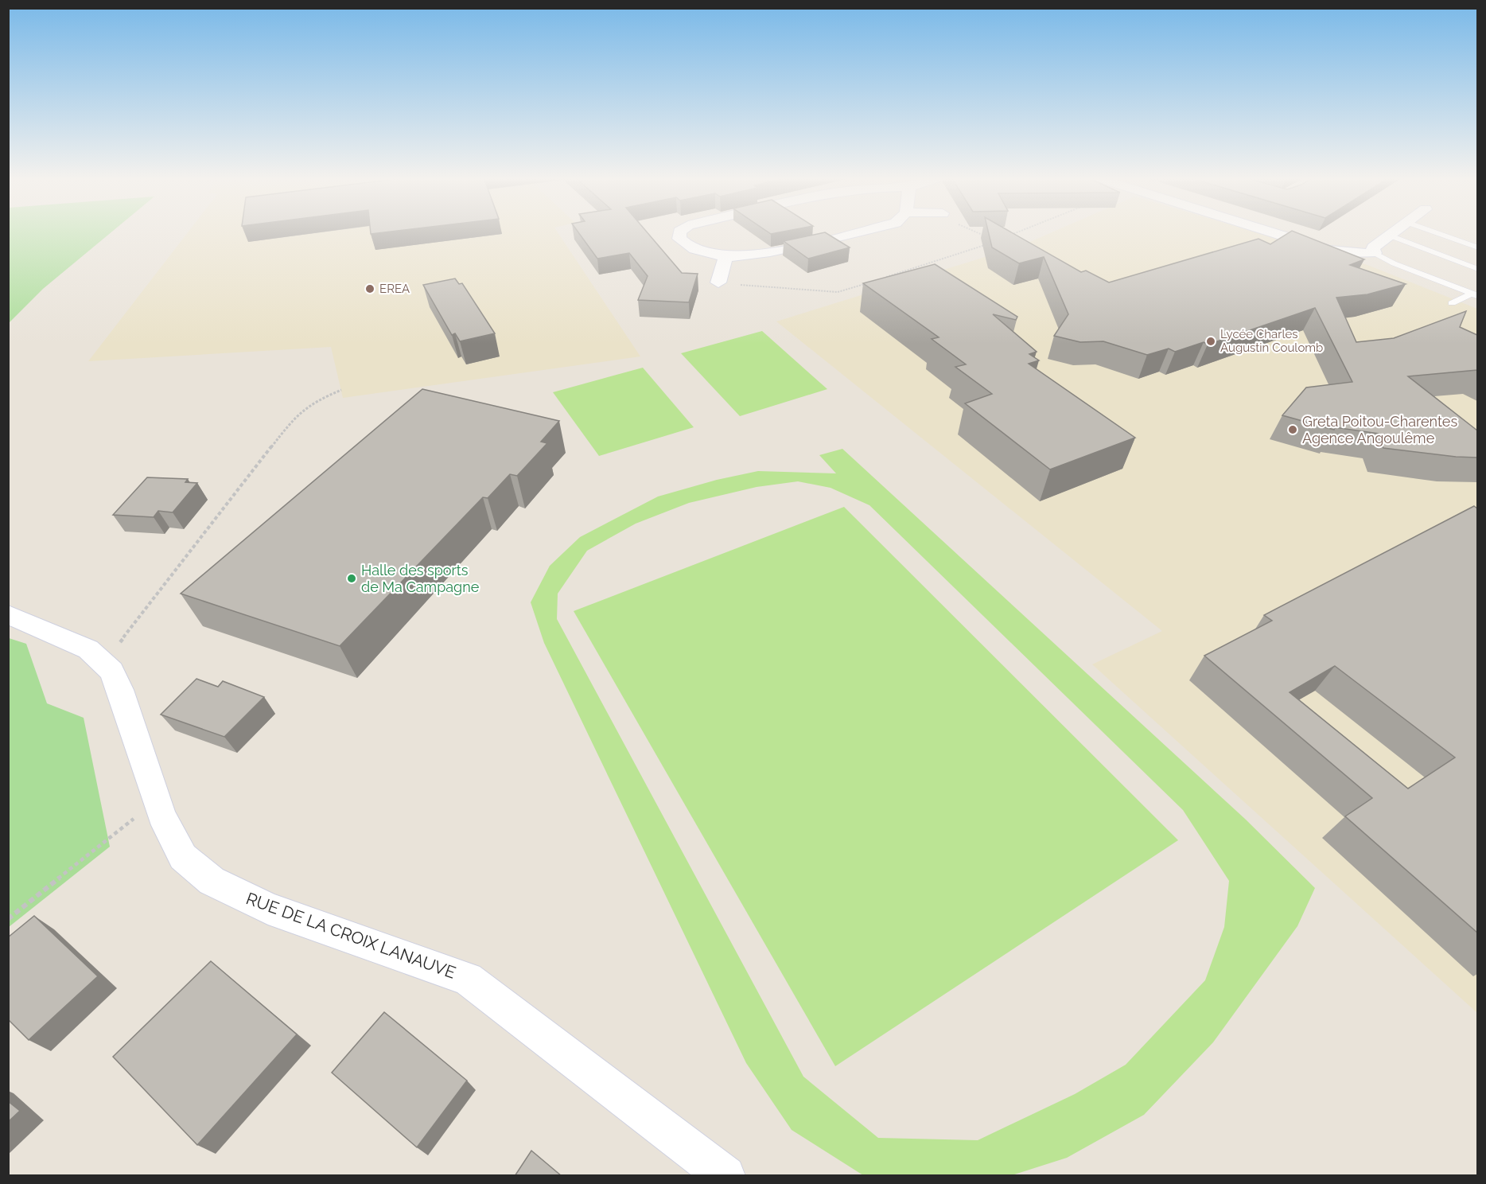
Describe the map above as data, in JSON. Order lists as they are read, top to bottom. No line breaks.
{"streets":{"street":["RUE DE LA CROIX LANAUVE"]},"places":["EREA","Lycée Charles Augustin Coulomb","Greta Poitou-Charentes Agence Angoulême","Halle des sports de Ma Campagne"]}
